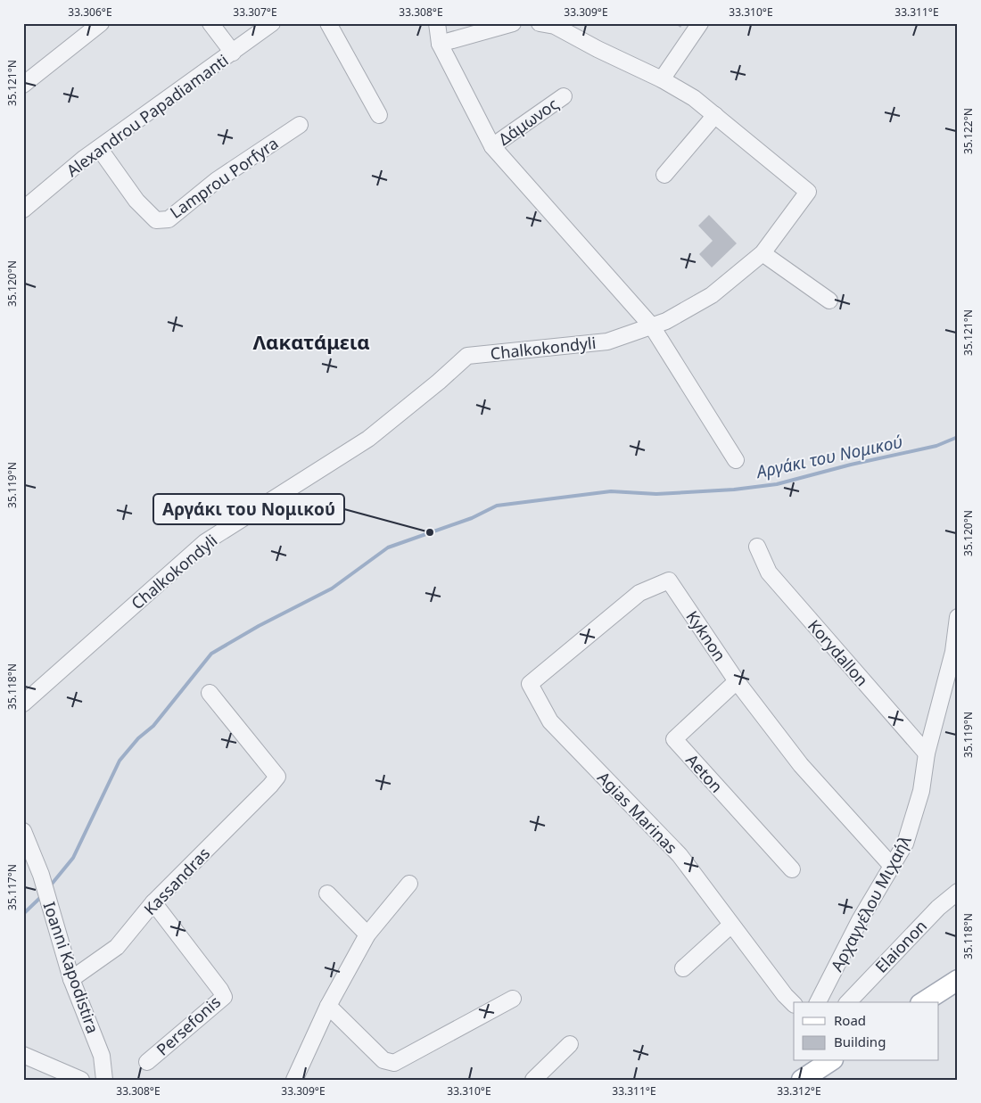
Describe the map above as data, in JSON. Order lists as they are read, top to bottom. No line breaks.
{"streets":{"street":["Alexandrou Papadiamanti","Δάμωνος","Lamprou Porfyra","Chalkokondyli","Kyknon","Korydallon","Aeton","Agias Marinas","Kassandras","Αρχαγγέλου Μιχαήλ","Elaionon","Ioanni Kapodistira","Persefonis"]},"crossings":[["Alexandrou Papadiamanti","Lamprou Porfyra"],["Kyknon","Aeton"],["Kyknon","Agias Marinas"],["Kyknon","Αρχαγγέλου Μιχαήλ"],["Korydallon","Αρχαγγέλου Μιχαήλ"],["Kassandras","Ioanni Kapodistira"],["Kassandras","Persefonis"]],"districts":["Λακατάμεια"],"water":["Αργάκι του Νομικού"],"places":["Αργάκι του Νομικού"],"legend":["Road","Building"],"coordinates":["33.306°E","33.307°E","33.308°E","33.309°E","33.310°E","33.311°E","35.121°N","35.122°N","35.120°N","35.119°N","35.118°N","35.117°N","33.312°E"]}
